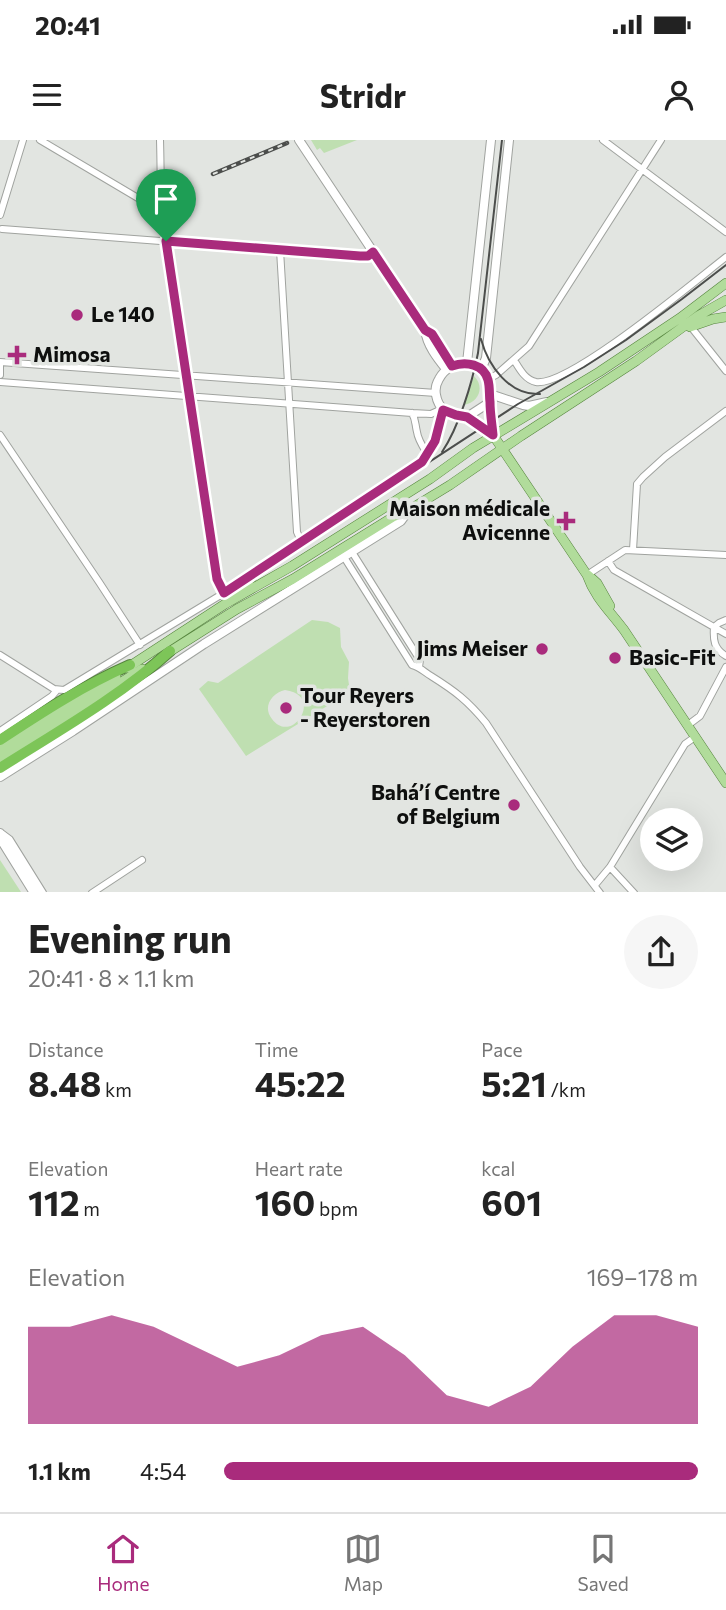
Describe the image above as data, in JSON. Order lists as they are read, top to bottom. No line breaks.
{"places":{"other":["Le 140","Jims Meiser","Basic-Fit","Tour Reyers - Reyerstoren","Bahá’í Centre of Belgium"],"health":["Mimosa","Maison médicale Avicenne"]},"page":{"status":"20:41","header":"Stridr","heading":["Evening run","20:41 · 8 × 1.1 km"],"stats":[["Distance","8.48 km"],["Time","45:22"],["Pace","5:21 /km"],["Elevation","112 m"],["Heart rate","160 bpm"],["kcal","601"]],"chart":["Elevation","169–178 m"],"list":[{"name":"1.1 km","note":"4:54"}],"tabs":["Home","Map","Saved"]}}
